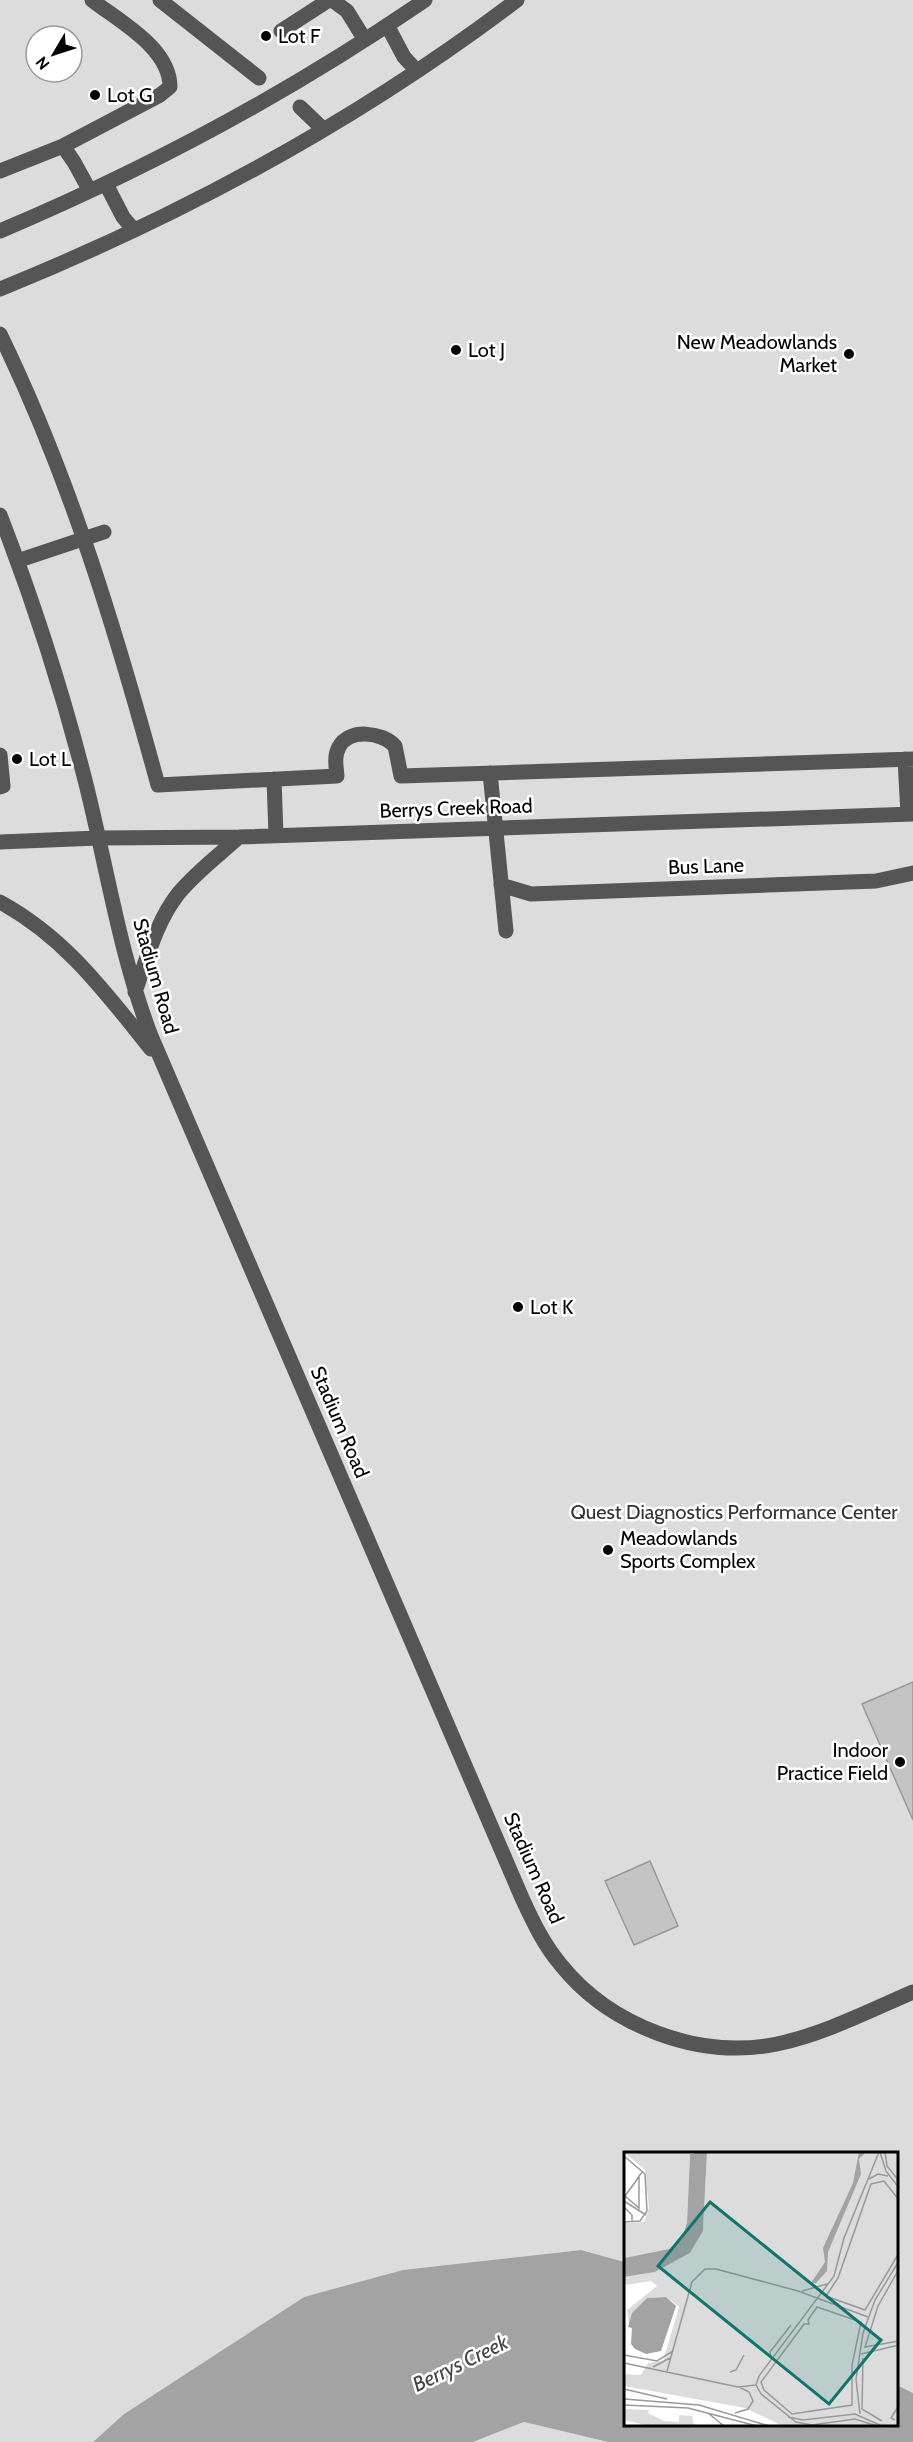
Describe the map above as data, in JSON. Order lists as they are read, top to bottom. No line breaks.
{"streets":{"street":["Berrys Creek Road","Bus Lane","Stadium Road"]},"crossings":[["Berrys Creek Road","Stadium Road"]],"water":["Berrys Creek"],"parks":["Quest Diagnostics Performance Center"],"places":["Lot F","Lot G","Lot J","New Meadowlands Market","Lot L","Lot K","Meadowlands Sports Complex","Indoor Practice Field"],"north":"bottom left"}
